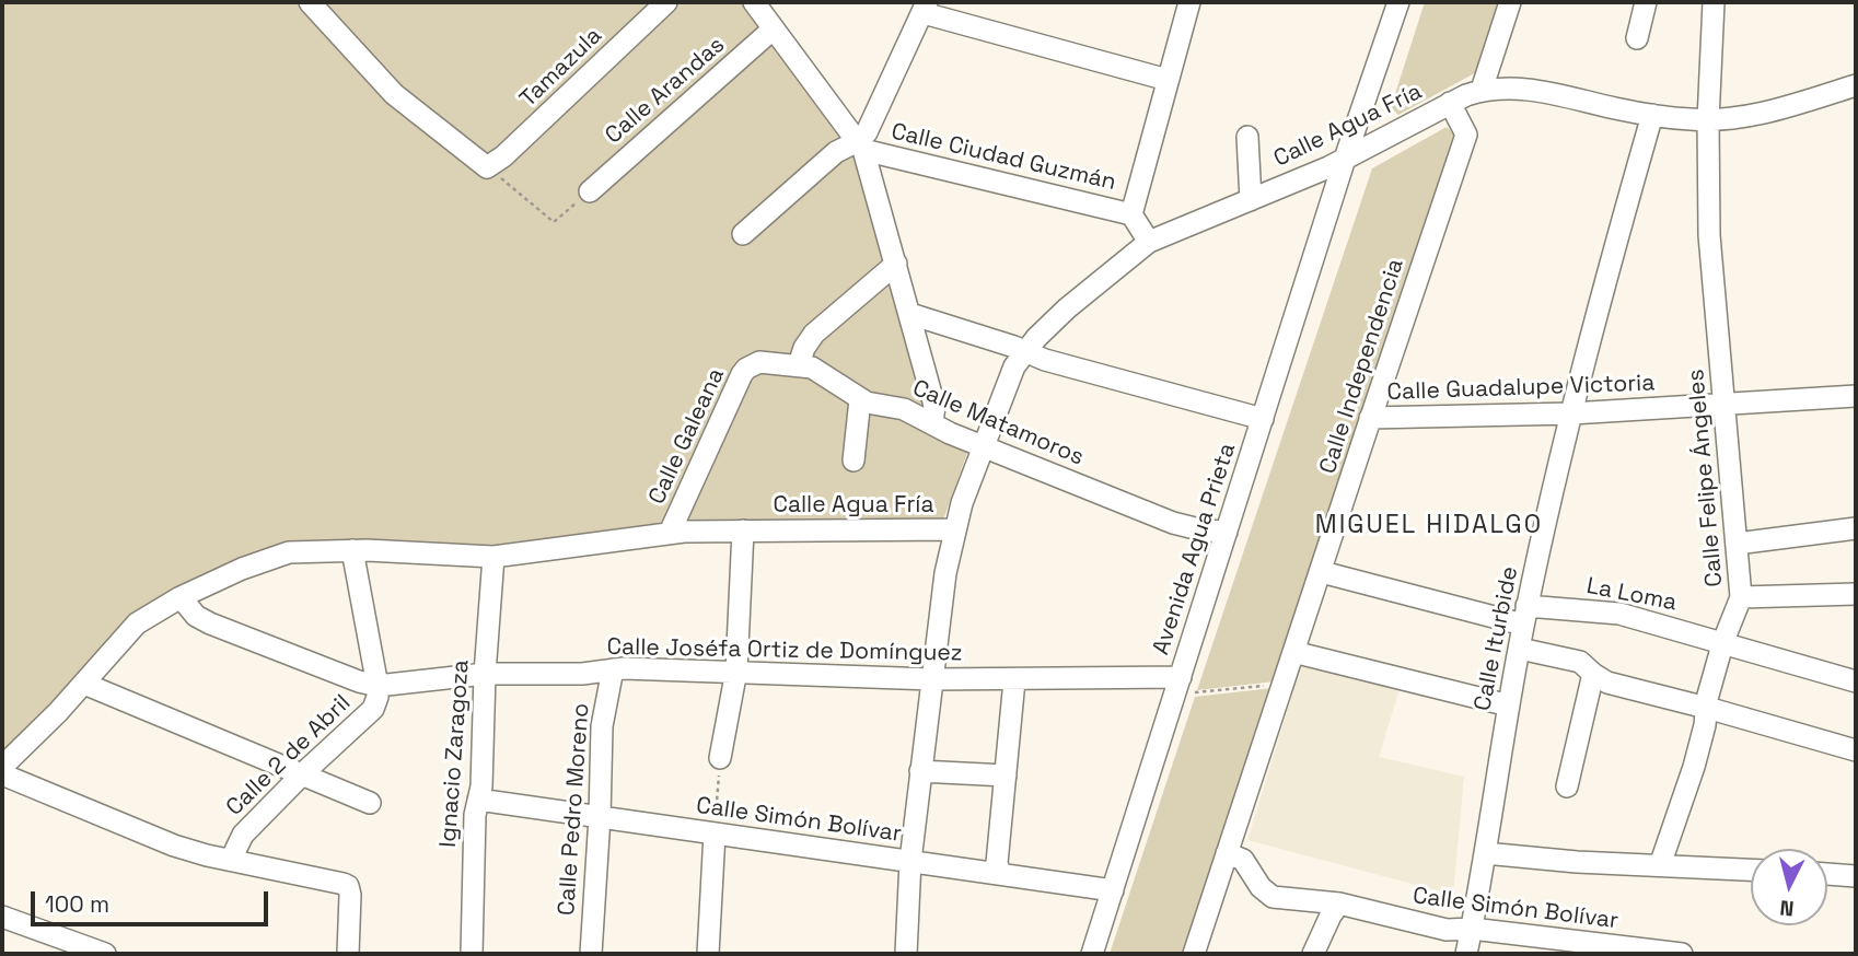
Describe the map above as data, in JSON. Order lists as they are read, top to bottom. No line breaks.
{"streets":{"street":["Tamazula","Calle Arandas","Calle Agua Fría","Calle Ciudad Guzmán","Calle Independencia","Calle Guadalupe Victoria","Calle Matamoros","Calle Galeana","Calle Felipe Ángeles","Avenida Agua Prieta","La Loma","Calle Iturbide","Calle Joséfa Ortiz de Domínguez","Ignacio Zaragoza","Calle 2 de Abril","Calle Pedro Moreno","Calle Simón Bolívar"]},"crossings":[["Calle Arandas","Calle Ciudad Guzmán"],["Calle Agua Fría","Calle Independencia"],["Calle Agua Fría","Calle Matamoros"],["Calle Agua Fría","Calle Galeana"],["Calle Agua Fría","Calle Felipe Ángeles"],["Calle Agua Fría","Avenida Agua Prieta"],["Calle Agua Fría","Calle Iturbide"],["Calle Agua Fría","Calle Joséfa Ortiz de Domínguez"],["Calle Agua Fría","Ignacio Zaragoza"],["Calle Agua Fría","Calle 2 de Abril"],["Calle Independencia","Calle Guadalupe Victoria"],["Calle Independencia","La Loma"],["Calle Independencia","Calle Simón Bolívar"],["Calle Guadalupe Victoria","Calle Felipe Ángeles"],["Calle Guadalupe Victoria","Calle Iturbide"],["Calle Matamoros","Calle Galeana"],["Calle Matamoros","Avenida Agua Prieta"],["Calle Felipe Ángeles","La Loma"],["Avenida Agua Prieta","Calle Joséfa Ortiz de Domínguez"],["Avenida Agua Prieta","Calle Simón Bolívar"],["La Loma","Calle Iturbide"],["Calle Iturbide","Calle Simón Bolívar"],["Calle Joséfa Ortiz de Domínguez","Ignacio Zaragoza"],["Calle Joséfa Ortiz de Domínguez","Calle 2 de Abril"],["Calle Joséfa Ortiz de Domínguez","Calle Pedro Moreno"],["Ignacio Zaragoza","Calle Simón Bolívar"],["Calle Pedro Moreno","Calle Simón Bolívar"]],"districts":["MIGUEL HIDALGO"],"scale_bar":"100 m","north":"bottom"}
